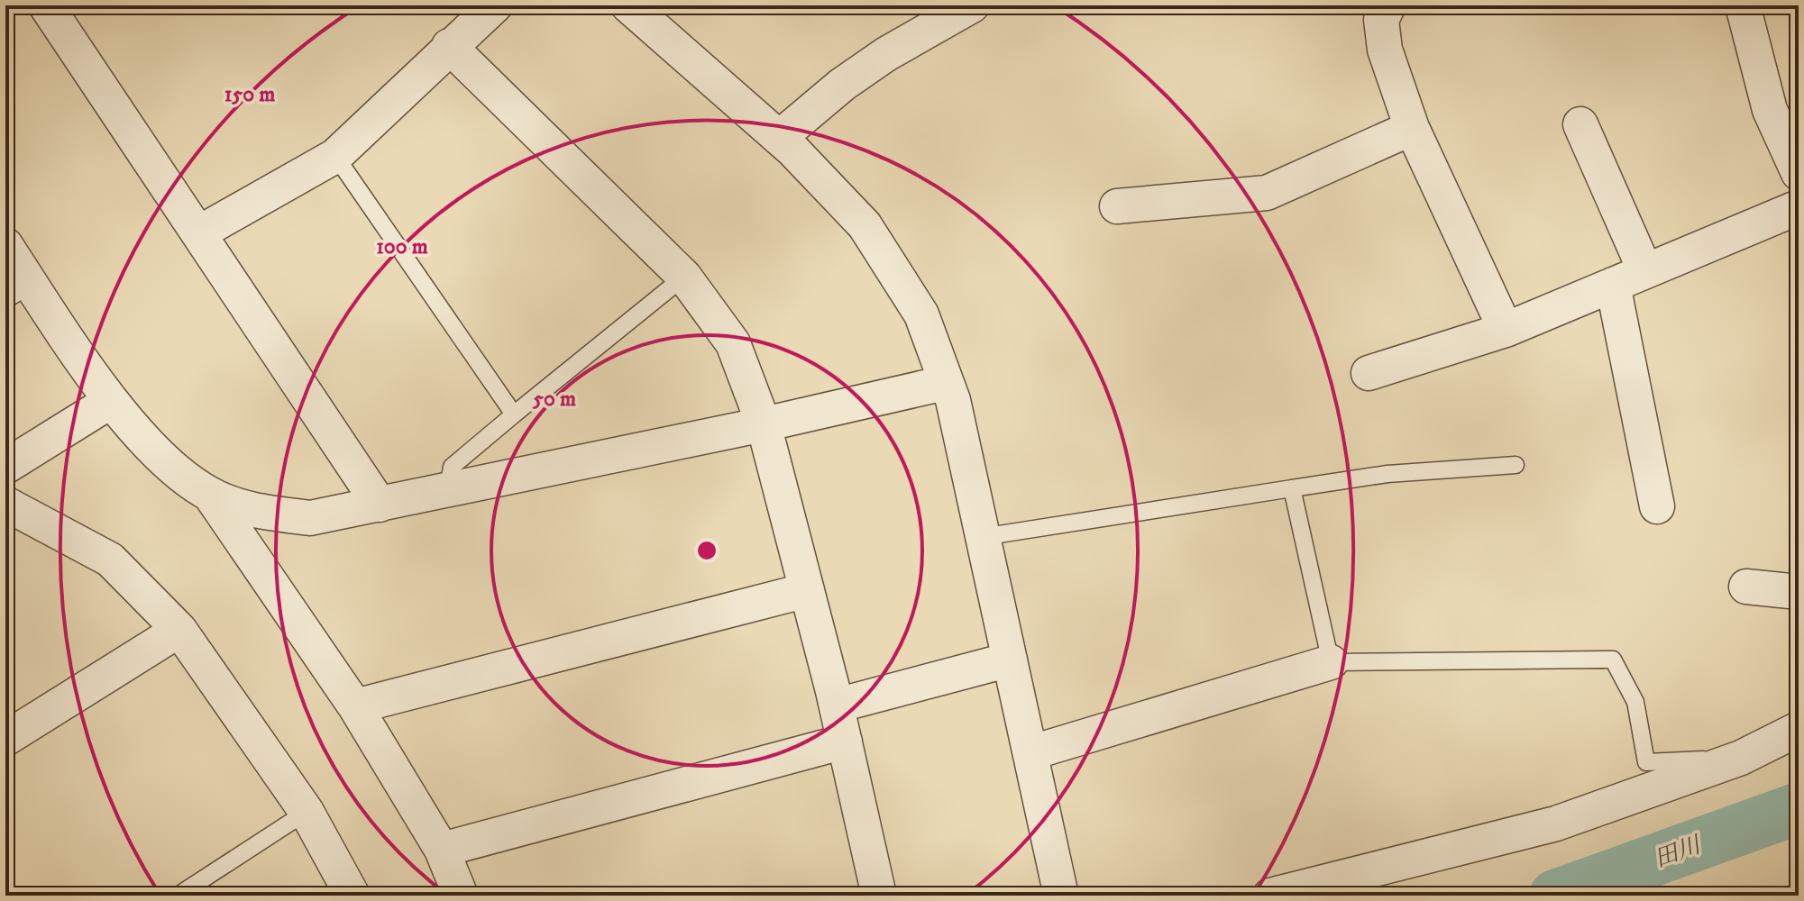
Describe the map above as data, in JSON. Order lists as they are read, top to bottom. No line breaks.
{"water":["田川"],"rings":["150 m","100 m","50 m"]}
